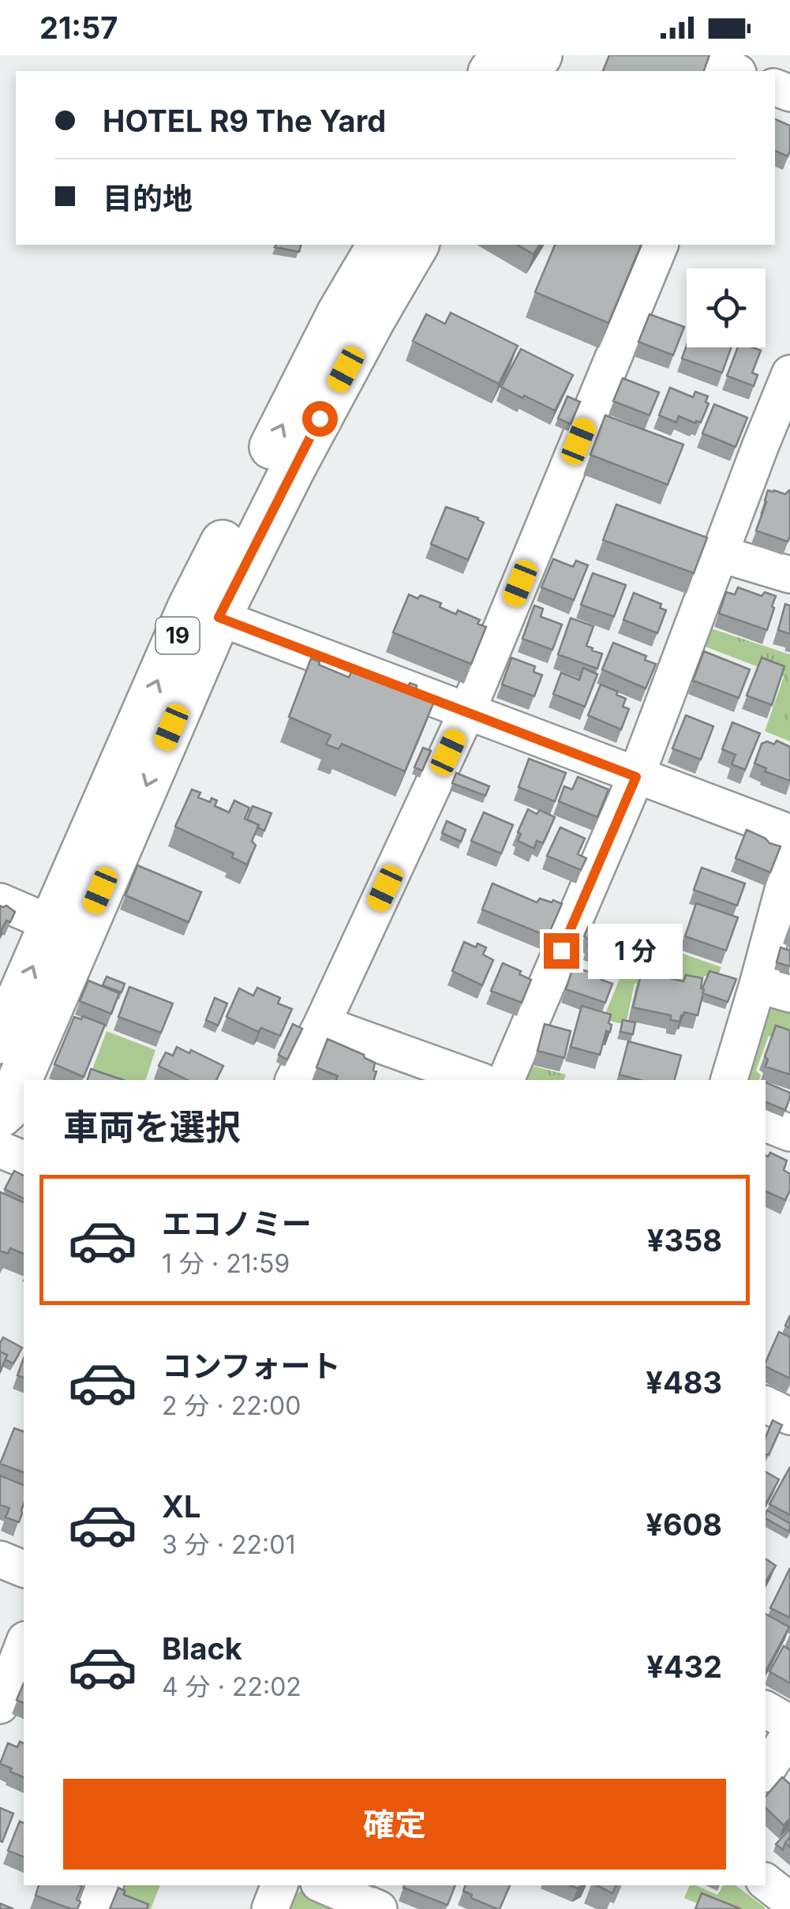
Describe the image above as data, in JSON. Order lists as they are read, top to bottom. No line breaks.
{"streets":{"main road":["19"]},"page":{"status":"21:57","banner":["HOTEL R9 The Yard","目的地"],"bubble":"1 分","heading":"車両を選択","list":[{"name":"エコノミー","note":"1 分 · 21:59","value":"¥358"},{"name":"コンフォート","note":"2 分 · 22:00","value":"¥483"},{"name":"XL","note":"3 分 · 22:01","value":"¥608"},{"name":"Black","note":"4 分 · 22:02","value":"¥432"}],"buttons":"確定"}}
